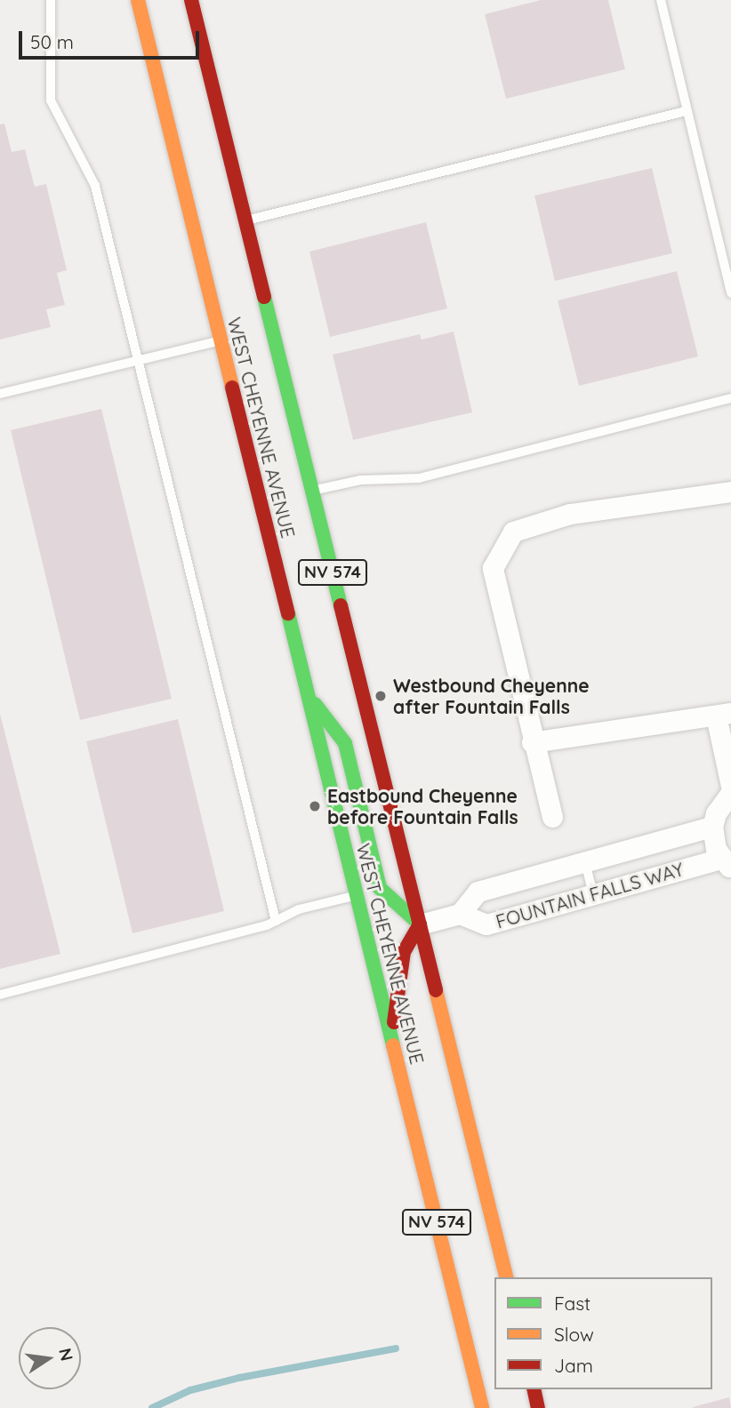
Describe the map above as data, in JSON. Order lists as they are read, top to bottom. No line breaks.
{"streets":{"main road":["WEST CHEYENNE AVENUE","NV 574"],"street":["FOUNTAIN FALLS WAY"]},"places":["Westbound Cheyenne after Fountain Falls","Eastbound Cheyenne before Fountain Falls"],"legend":["Fast","Slow","Jam"],"scale_bar":"50 m","north":"right"}
